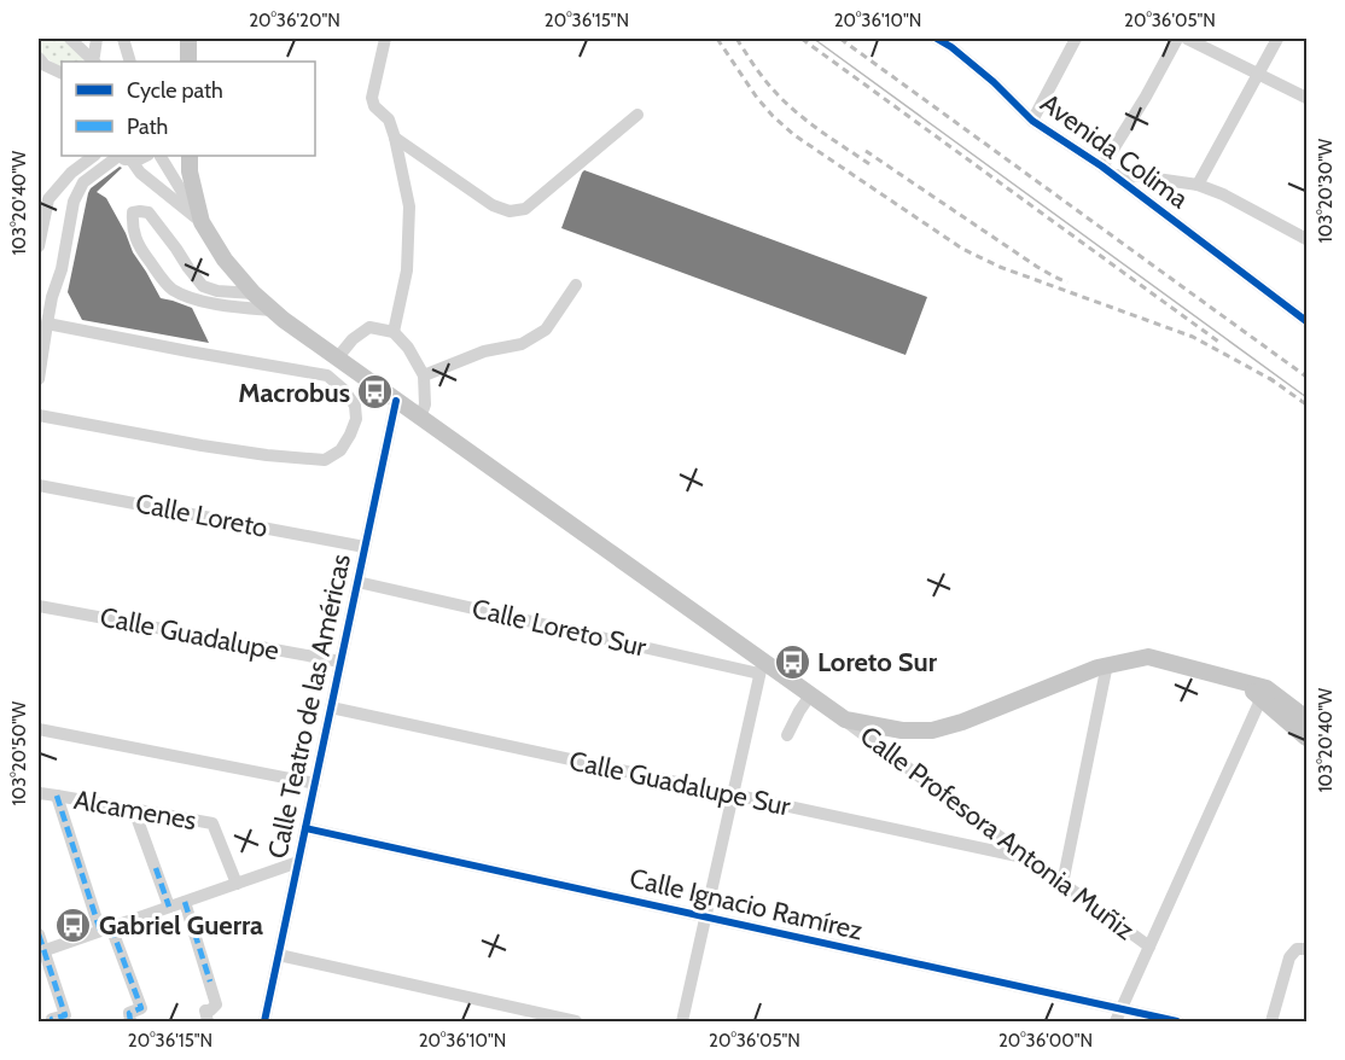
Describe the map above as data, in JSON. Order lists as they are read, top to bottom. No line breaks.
{"streets":{"street":["Avenida Colima","Calle Loreto","Calle Loreto Sur","Calle Guadalupe","Calle Teatro de las Américas","Calle Guadalupe Sur","Alcamenes","Calle Profesora Antonia Muñiz","Calle Ignacio Ramírez"]},"crossings":[["Calle Loreto","Calle Teatro de las Américas"],["Calle Loreto Sur","Calle Teatro de las Américas"],["Calle Guadalupe","Calle Teatro de las Américas"],["Calle Teatro de las Américas","Calle Guadalupe Sur"],["Calle Teatro de las Américas","Calle Ignacio Ramírez"],["Calle Guadalupe Sur","Calle Profesora Antonia Muñiz"]],"places":{"bus stop":["Macrobus","Loreto Sur","Gabriel Guerra"]},"legend":["Cycle path","Path"],"coordinates":["20°36'20\"N","20°36'15\"N","20°36'10\"N","20°36'05\"N","103°20'30\"W","103°20'40\"W","103°20'50\"W","20°36'00\"N"]}
